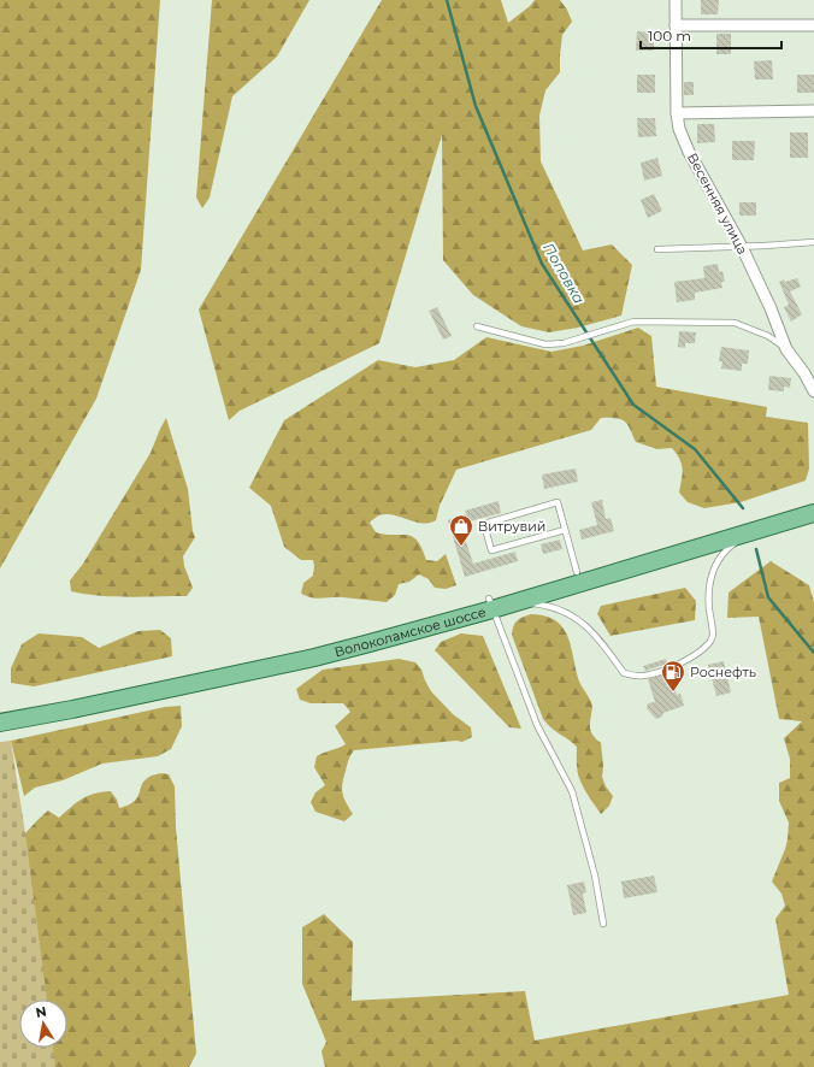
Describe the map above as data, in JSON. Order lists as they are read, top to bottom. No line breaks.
{"streets":{"main road":["Волоколамское шоссе"],"street":["Весенняя улица"]},"water":["Поповка"],"places":{"shop":["Витрувий"],"fuel station":["Роснефть"]},"scale_bar":"100 m","north":"top"}
